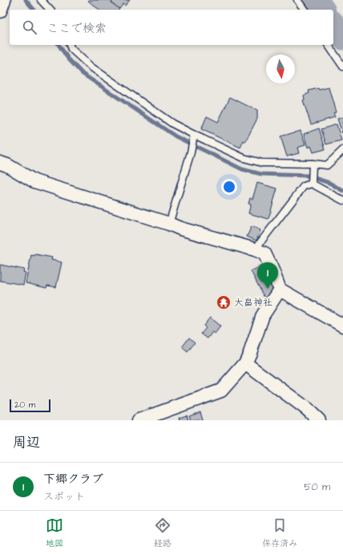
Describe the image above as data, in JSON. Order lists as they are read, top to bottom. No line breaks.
{"places":{"temple":["大畠神社"]},"scale_bar":"20 m","north":"bottom","page":{"search":"ここで検索","pins":"1","scale":"20 m","heading":"周辺","list":[{"mark":"1","name":"下郷クラブ","note":"スポット","value":"50 m"}],"nav":["地図","経路","保存済み"]}}
